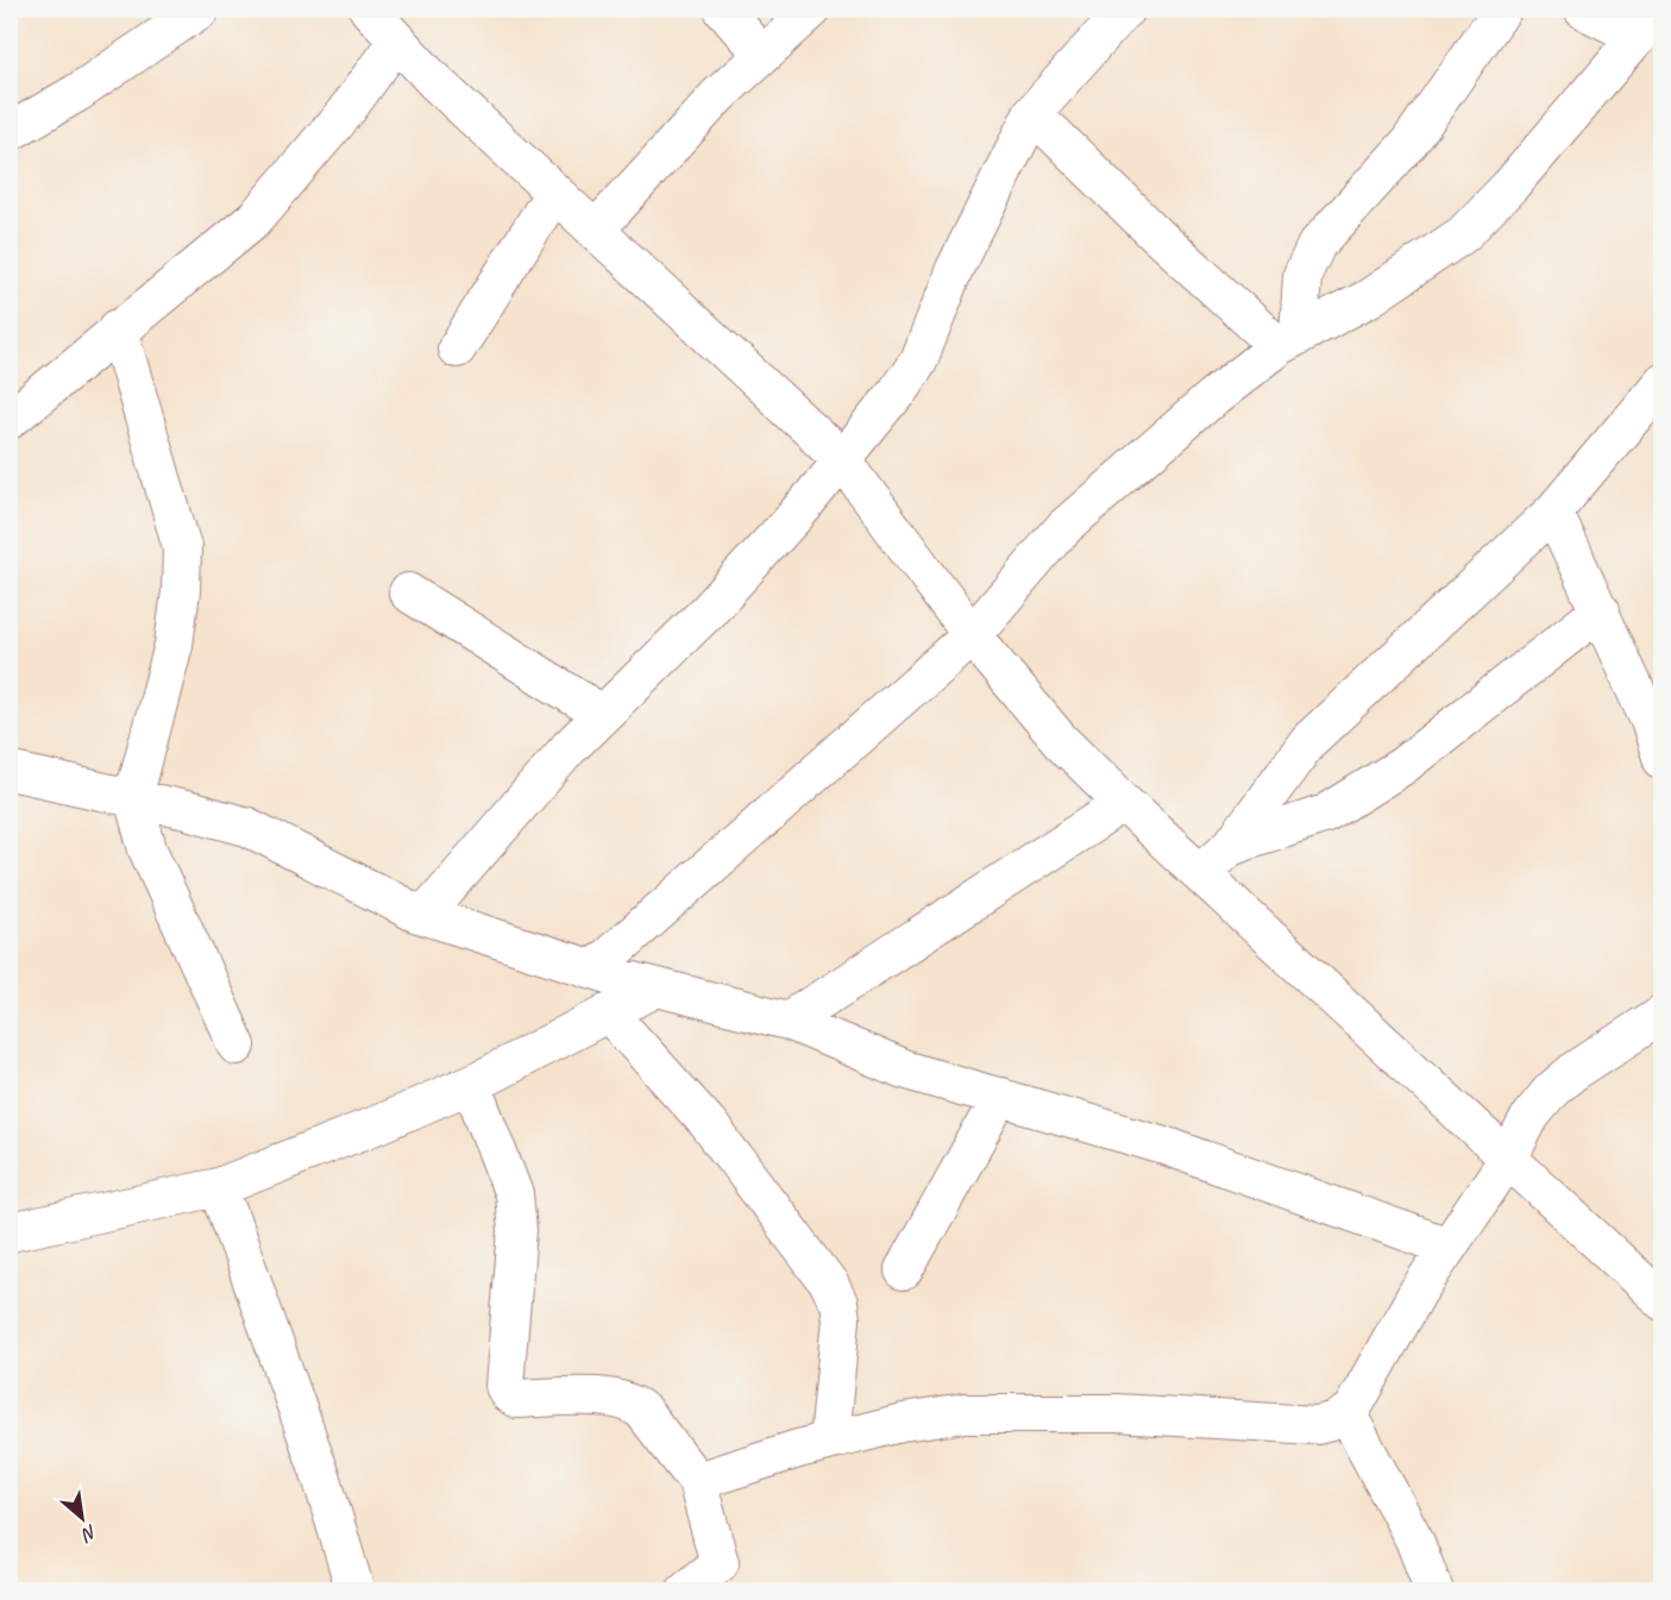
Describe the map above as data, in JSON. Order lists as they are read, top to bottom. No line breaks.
{"north":"bottom right"}
